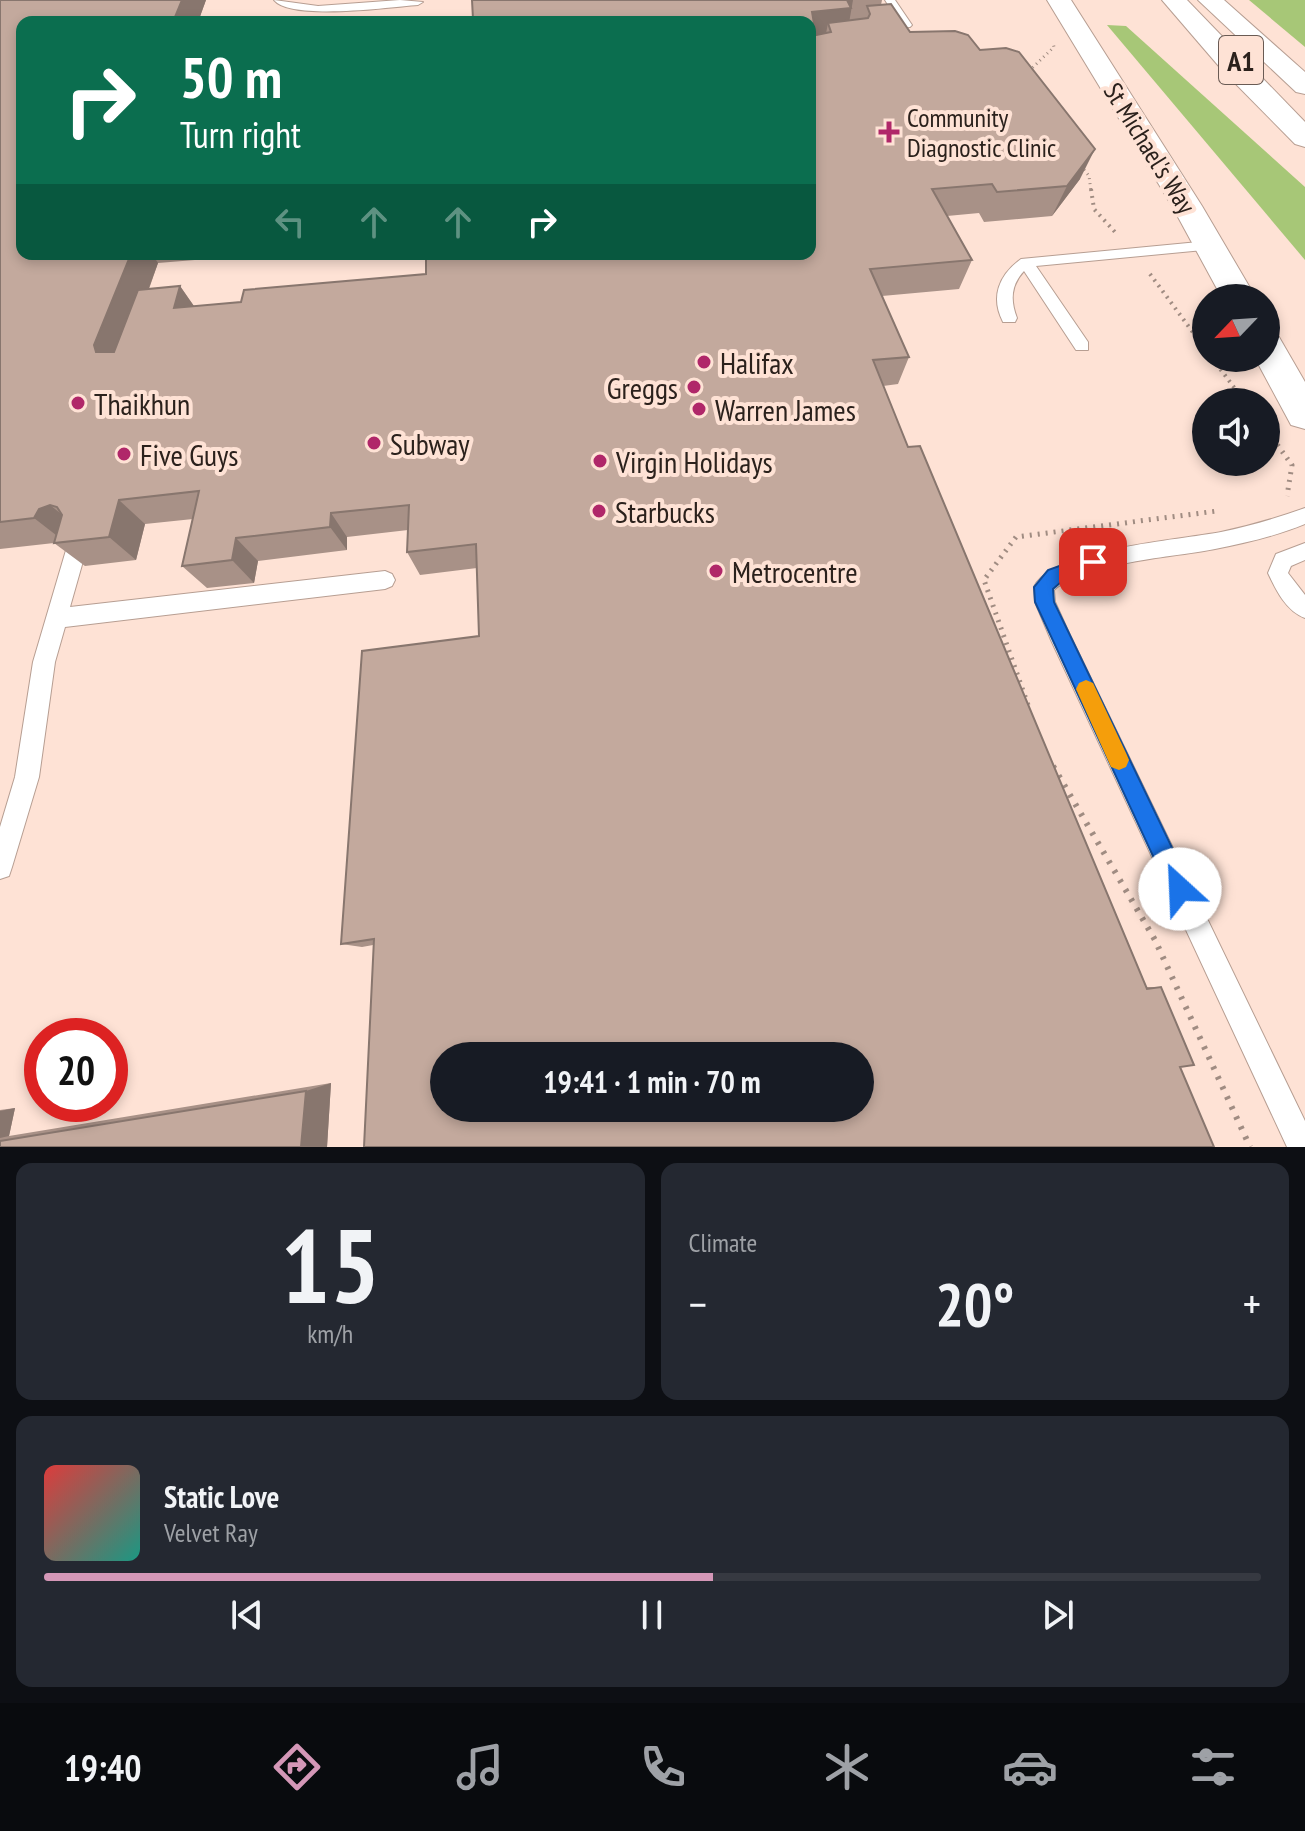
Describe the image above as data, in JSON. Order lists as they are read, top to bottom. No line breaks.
{"streets":{"main road":["A1","St Michael's Way"]},"places":{"health":["Community Diagnostic Clinic"],"other":["Halifax","Greggs","Thaikhun","Warren James","Subway","Five Guys","Virgin Holidays","Starbucks","Metrocentre"]},"north":"bottom left","page":{"turn":["50 m","Turn right"],"limit":"20","trip":"19:41 · 1 min · 70 m","tile":[["15","km/h"],"Climate"],"heat":["−","20°","+"],"song":["Static Love","Velvet Ray"],"tabs":"19:40"}}
